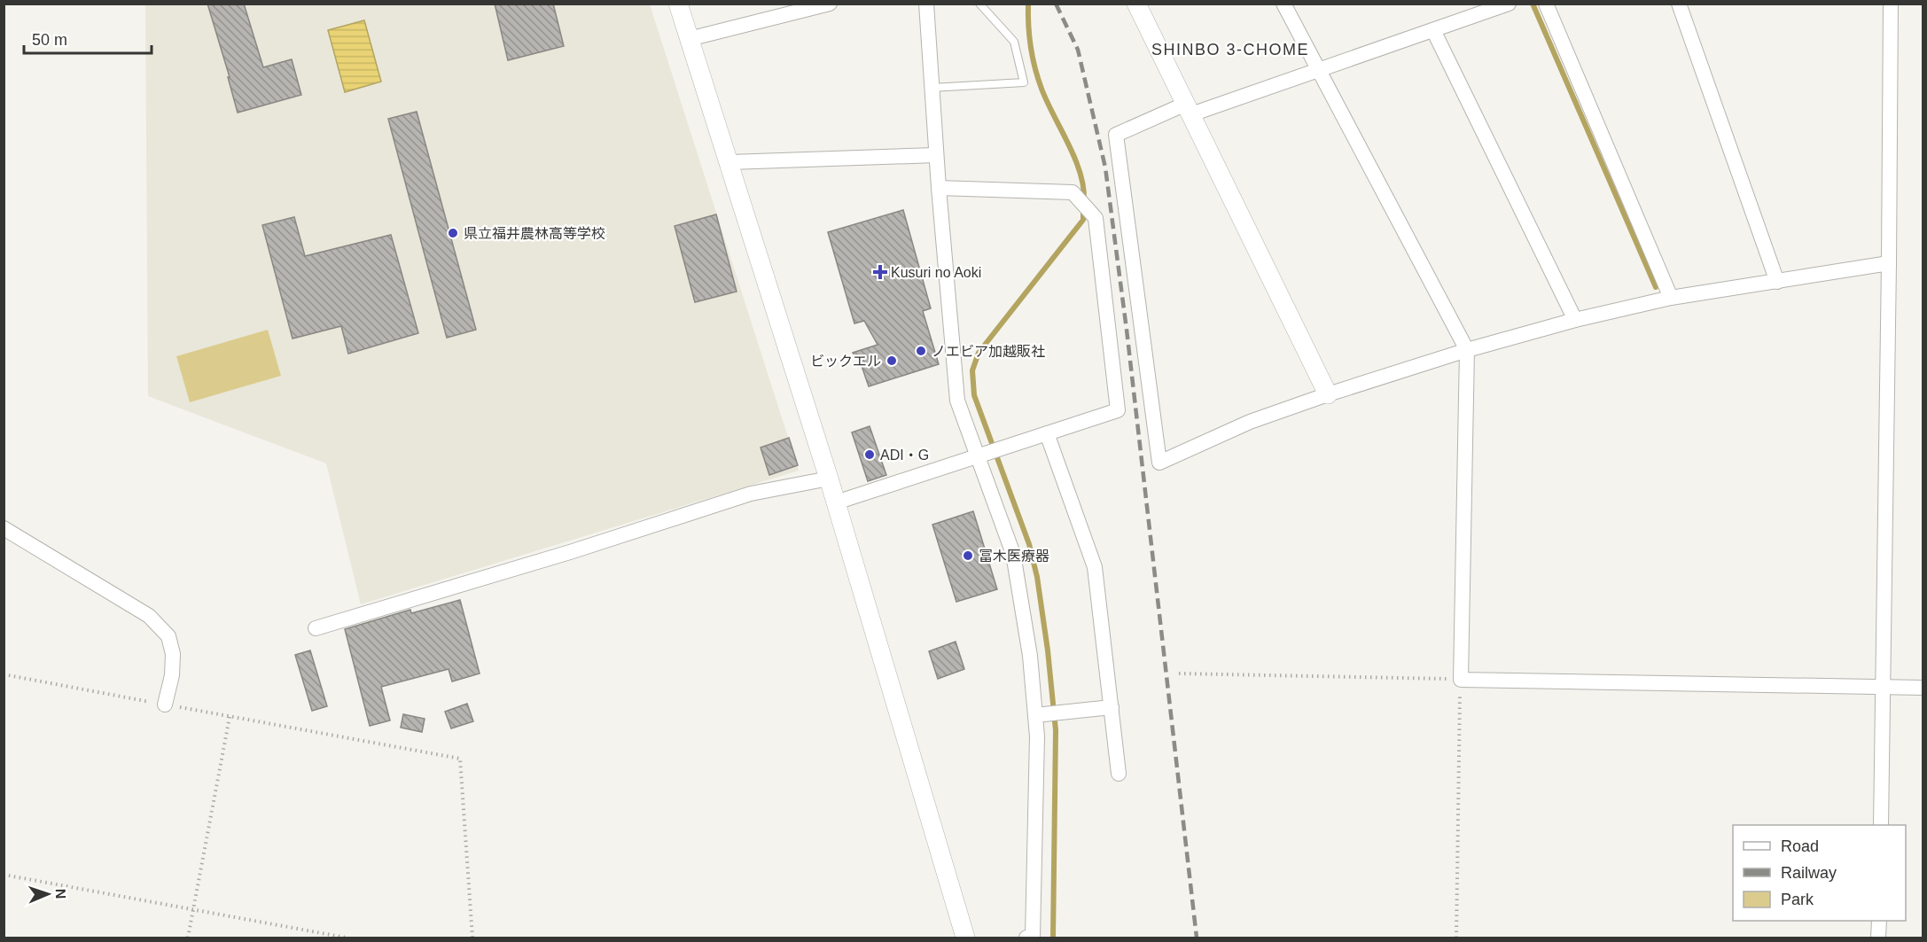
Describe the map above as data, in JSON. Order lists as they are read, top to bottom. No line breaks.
{"districts":["SHINBO 3-CHOME"],"places":{"other":["県立福井農林高等学校","ノエビア加越販社","ビックエル","ADI・G","冨木医療器"],"health":["Kusuri no Aoki"]},"legend":["Road","Railway","Park"],"scale_bar":"50 m","north":"right"}
